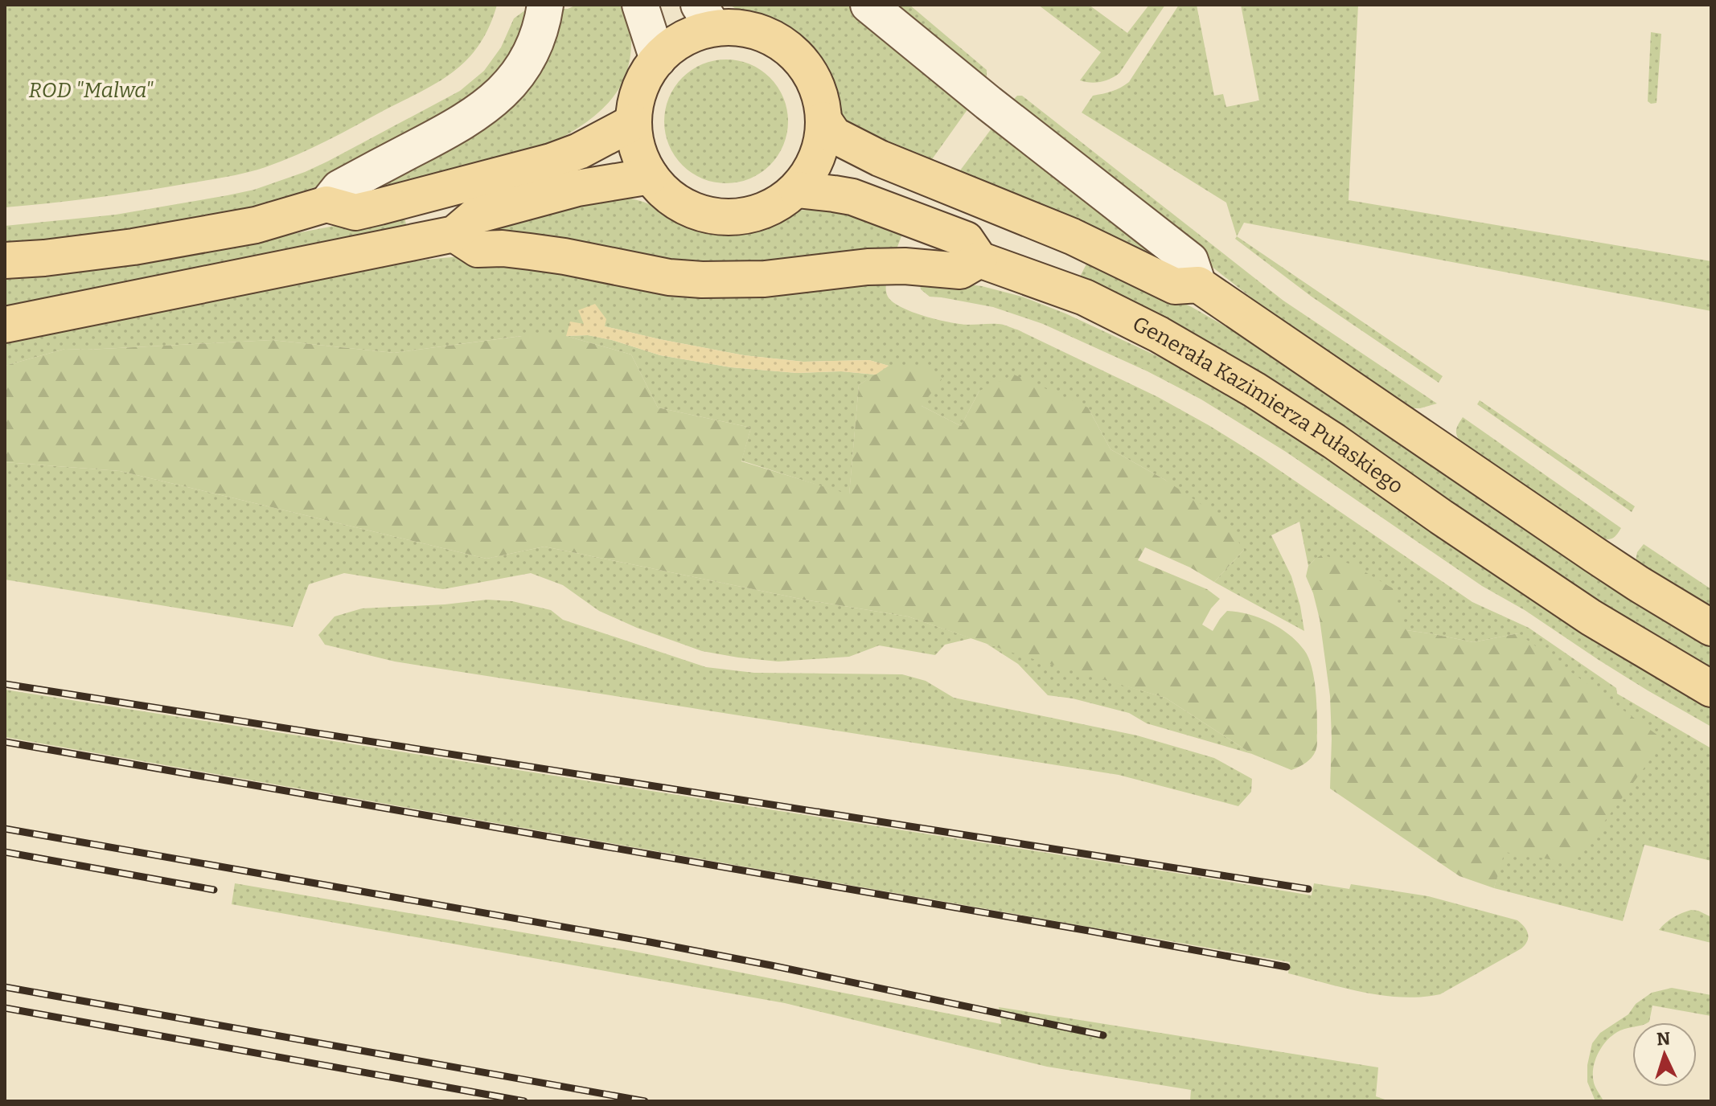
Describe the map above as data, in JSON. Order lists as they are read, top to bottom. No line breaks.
{"streets":{"main road":["Generała Kazimierza Pułaskiego"]},"parks":["ROD \"Malwa\""],"north":"top"}
